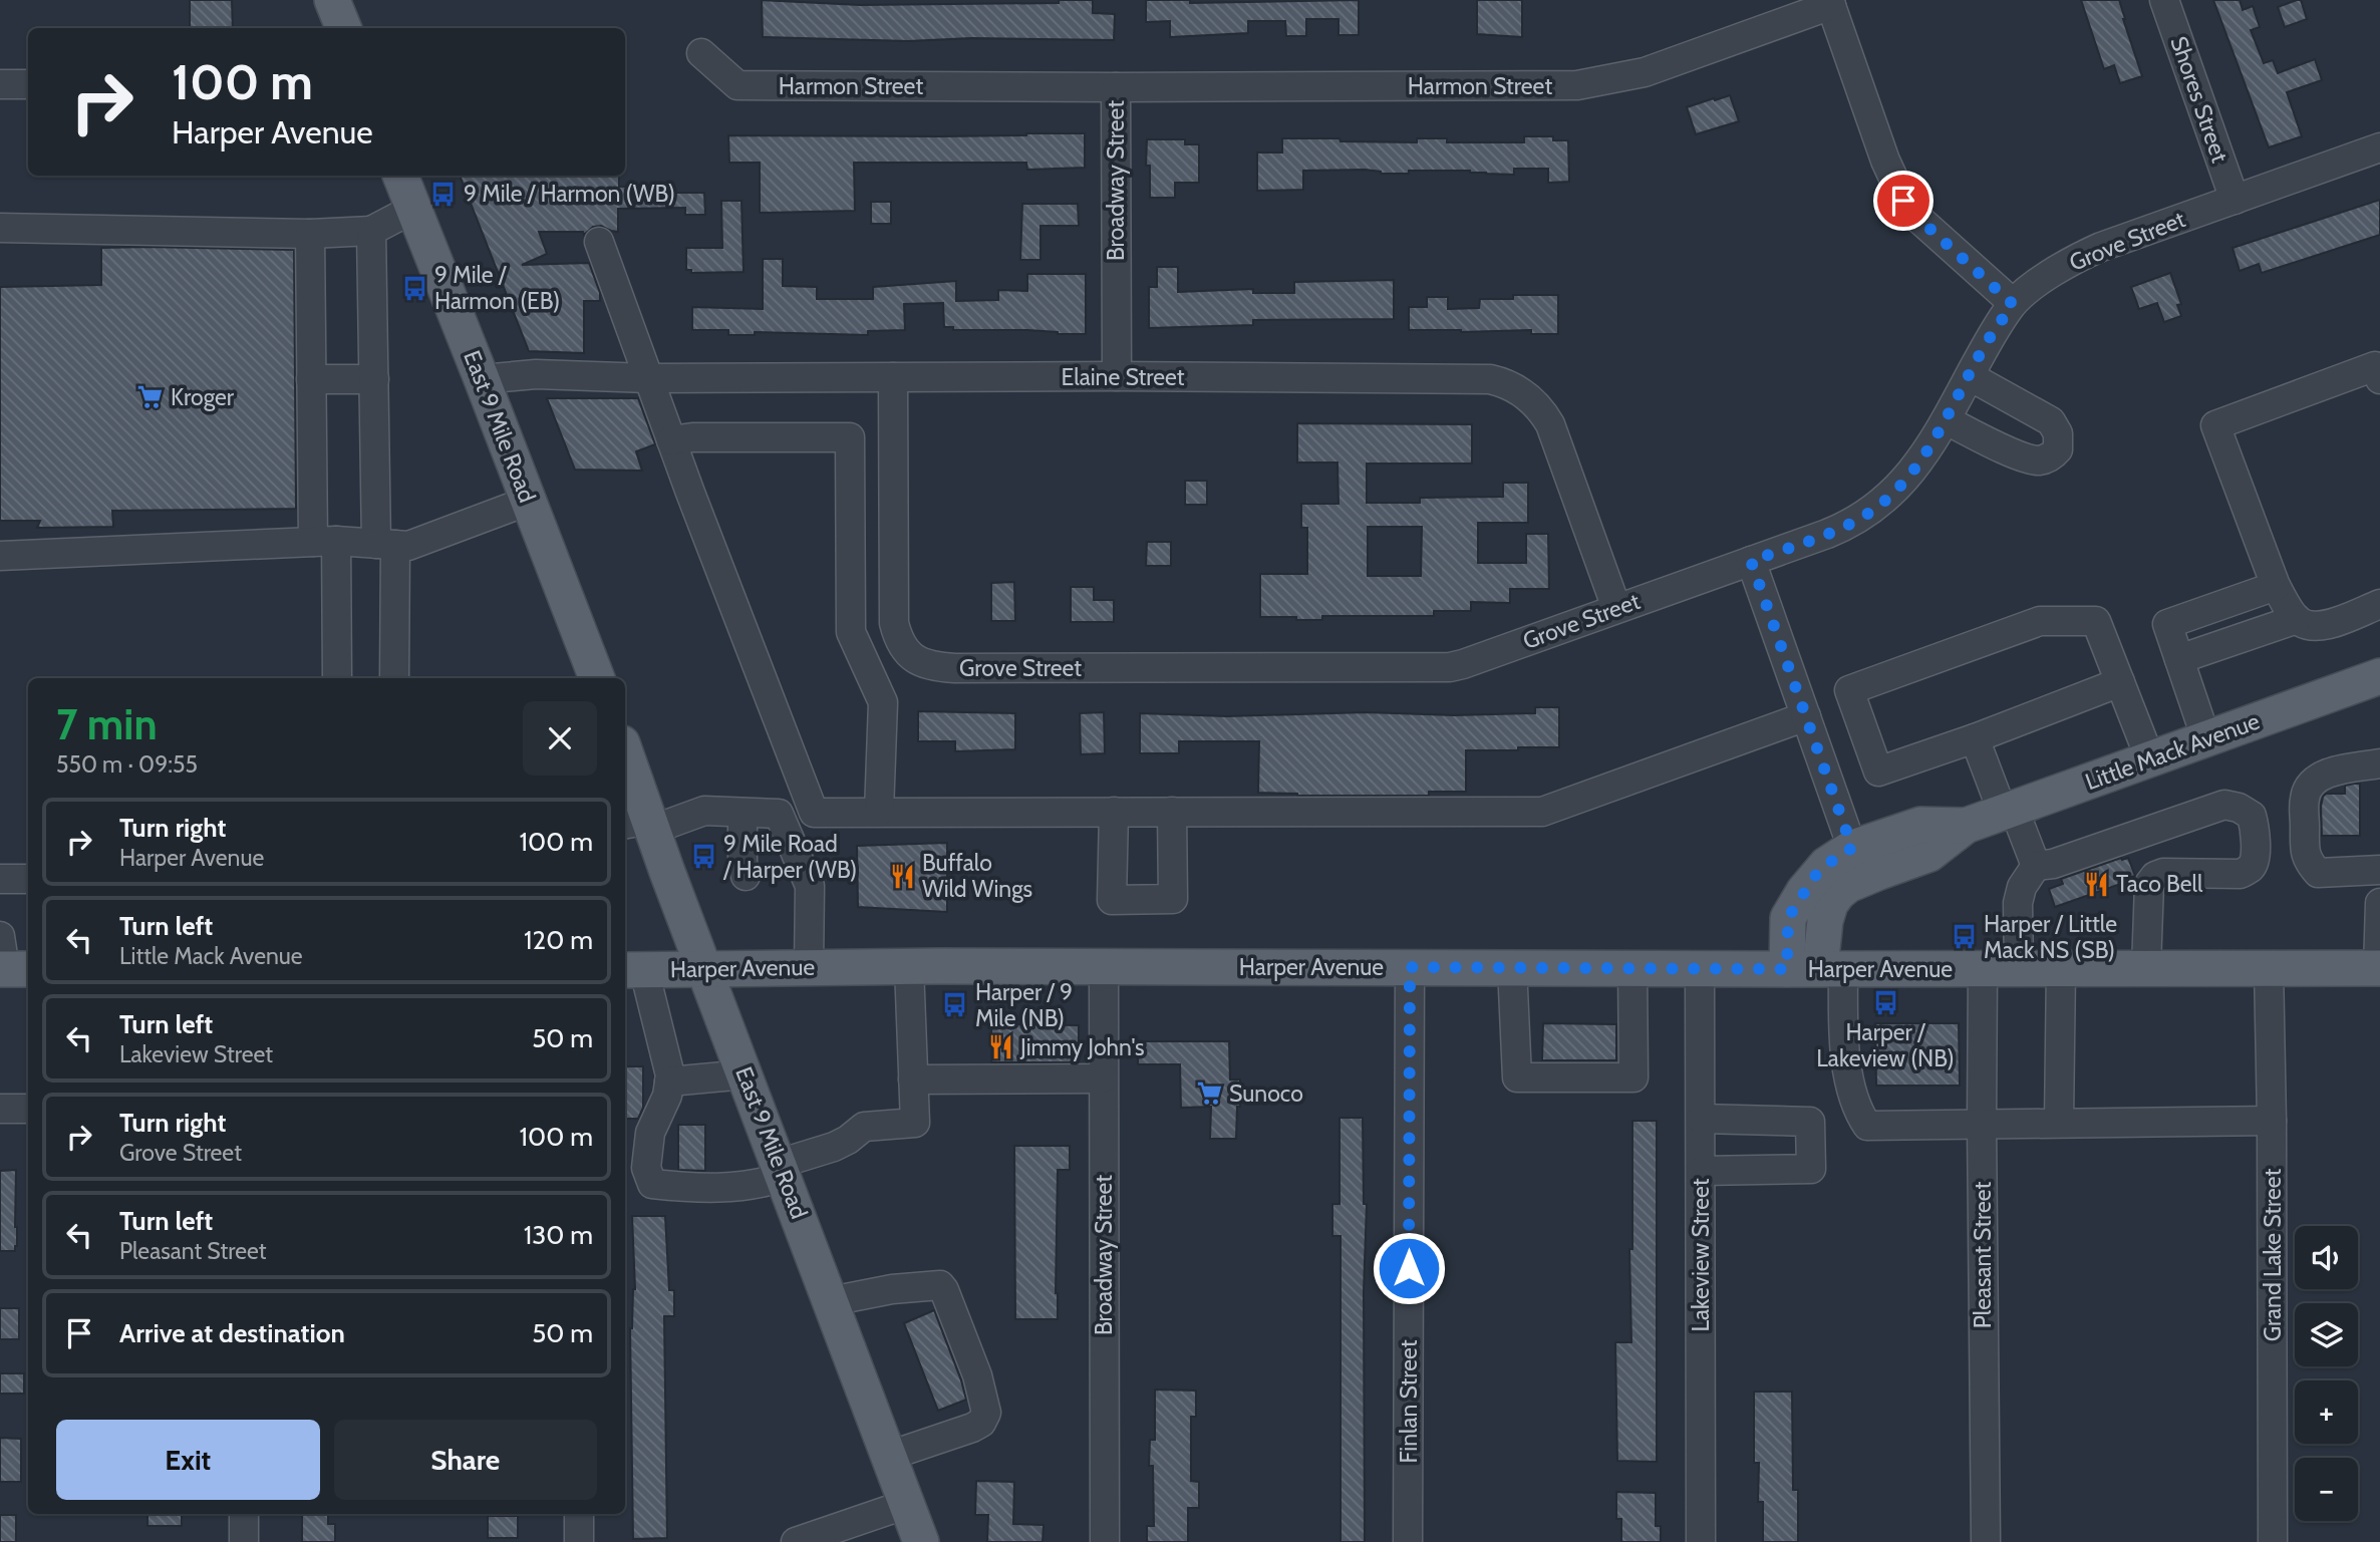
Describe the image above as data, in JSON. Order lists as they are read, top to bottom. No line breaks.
{"streets":{"main road":["East 9 Mile Road","Little Mack Avenue","Harper Avenue"],"street":["Harmon Street","Shores Street","Broadway Street","Grove Street","Elaine Street","Lakeview Street","Pleasant Street","Grand Lake Street","Finlan Street"]},"crossings":[["Harmon Street","Broadway Street"],["Shores Street","Grove Street"],["Broadway Street","Elaine Street"],["Broadway Street","Harper Avenue"],["Grove Street","Elaine Street"],["Elaine Street","East 9 Mile Road"],["East 9 Mile Road","Harper Avenue"],["Little Mack Avenue","Harper Avenue"],["Harper Avenue","Lakeview Street"],["Harper Avenue","Pleasant Street"],["Harper Avenue","Grand Lake Street"],["Harper Avenue","Finlan Street"]],"places":{"bus stop":["9 Mile / Harmon (WB)","9 Mile / Harmon (EB)","9 Mile Road / Harper (WB)","Harper / Little Mack NS (SB)","Harper / Lakeview (NB)","Harper / 9 Mile (NB)"],"supermarket":["Kroger","Sunoco"],"restaurant":["Buffalo Wild Wings","Taco Bell","Jimmy John's"]},"page":{"turn":["100 m","Harper Avenue"],"heading":["7 min","550 m · 09:55"],"list":[{"name":"Turn right","note":"Harper Avenue","value":"100 m"},{"name":"Turn left","note":"Little Mack Avenue","value":"120 m"},{"name":"Turn left","note":"Lakeview Street","value":"50 m"},{"name":"Turn right","note":"Grove Street","value":"100 m"},{"name":"Turn left","note":"Pleasant Street","value":"130 m"},{"name":"Arrive at destination","value":"50 m"}],"map_buttons":["+","−"],"buttons":["Exit","Share"]}}
